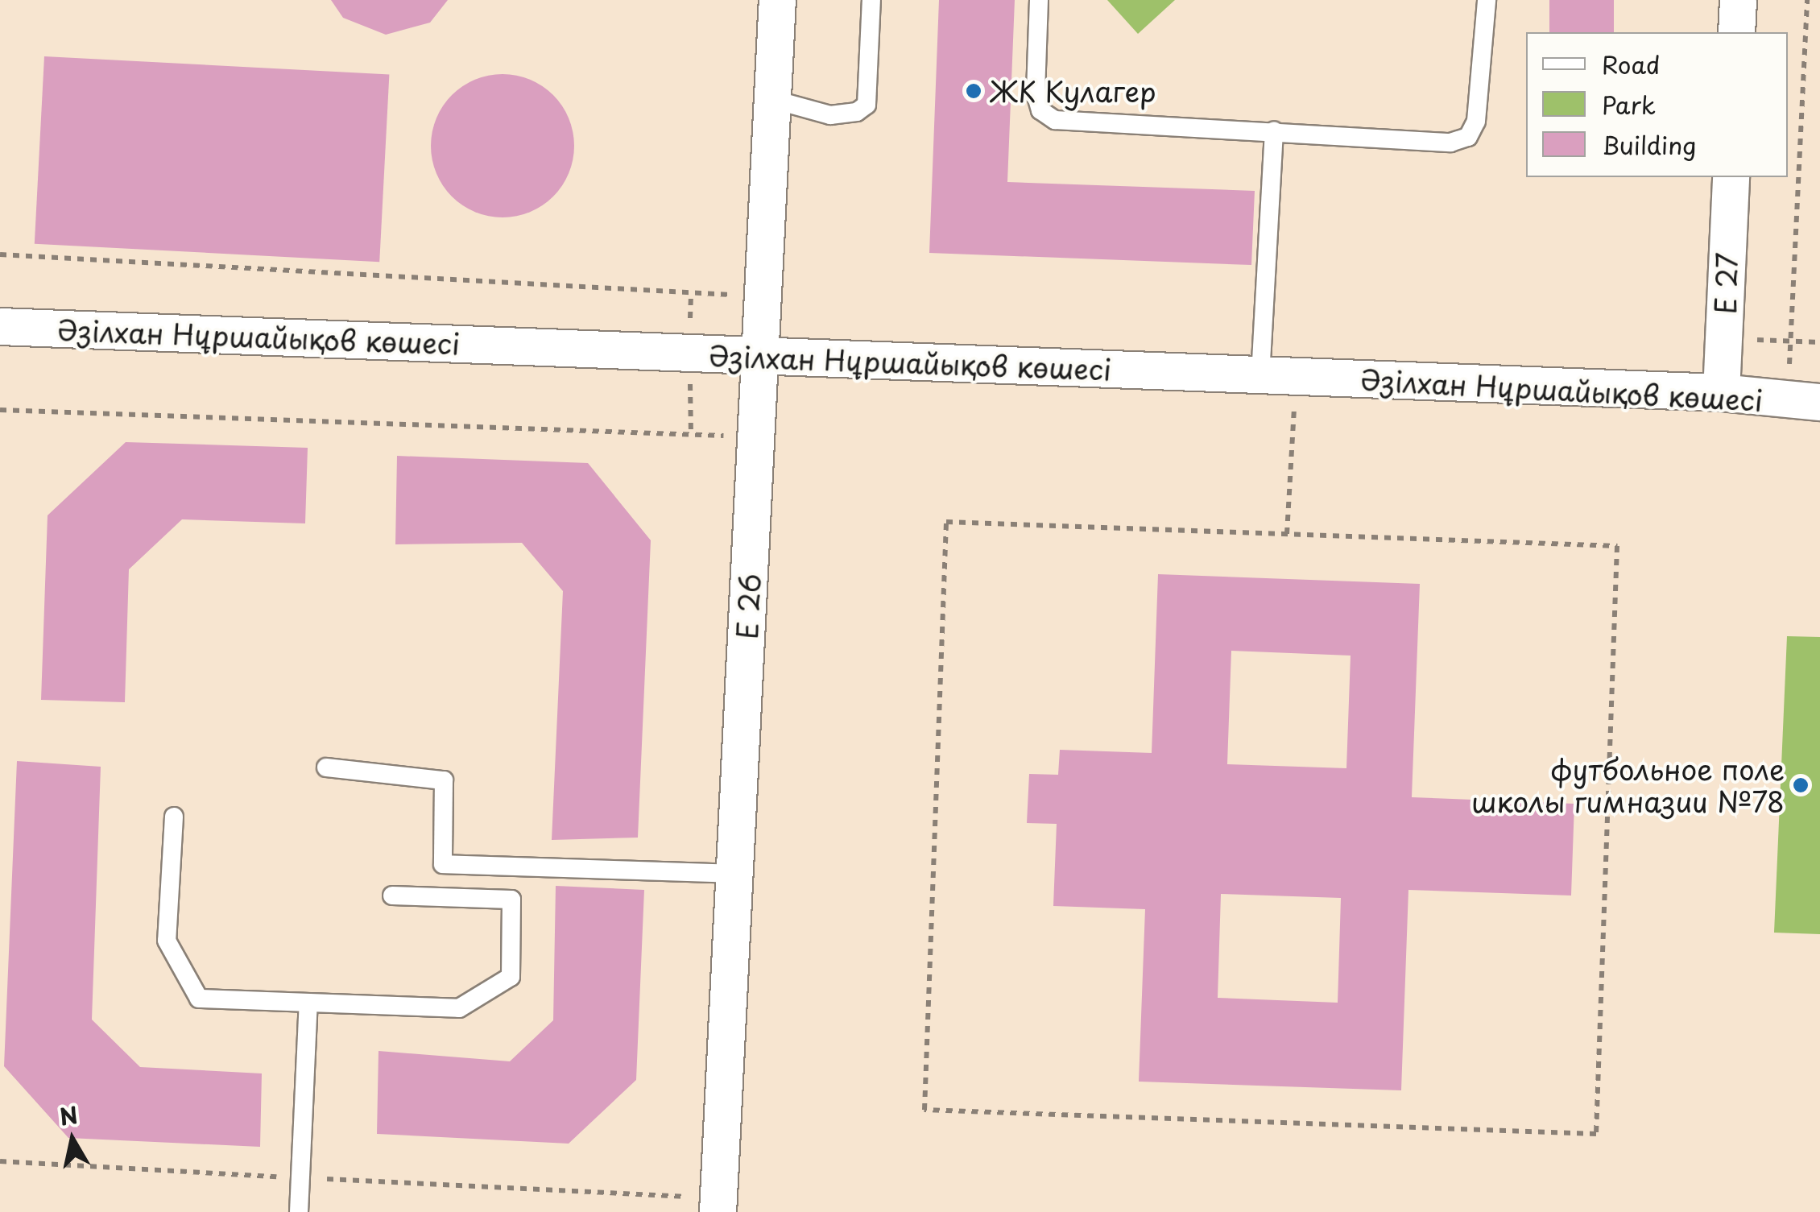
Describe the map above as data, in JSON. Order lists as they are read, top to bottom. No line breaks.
{"streets":{"street":["E 27","Әзілхан Нұршайықов көшесі","E 26"]},"crossings":[["E 27","Әзілхан Нұршайықов көшесі"],["Әзілхан Нұршайықов көшесі","E 26"]],"places":["ЖК Кулагер","футбольное поле школы гимназии №78"],"legend":["Road","Park","Building"],"north":"top"}
